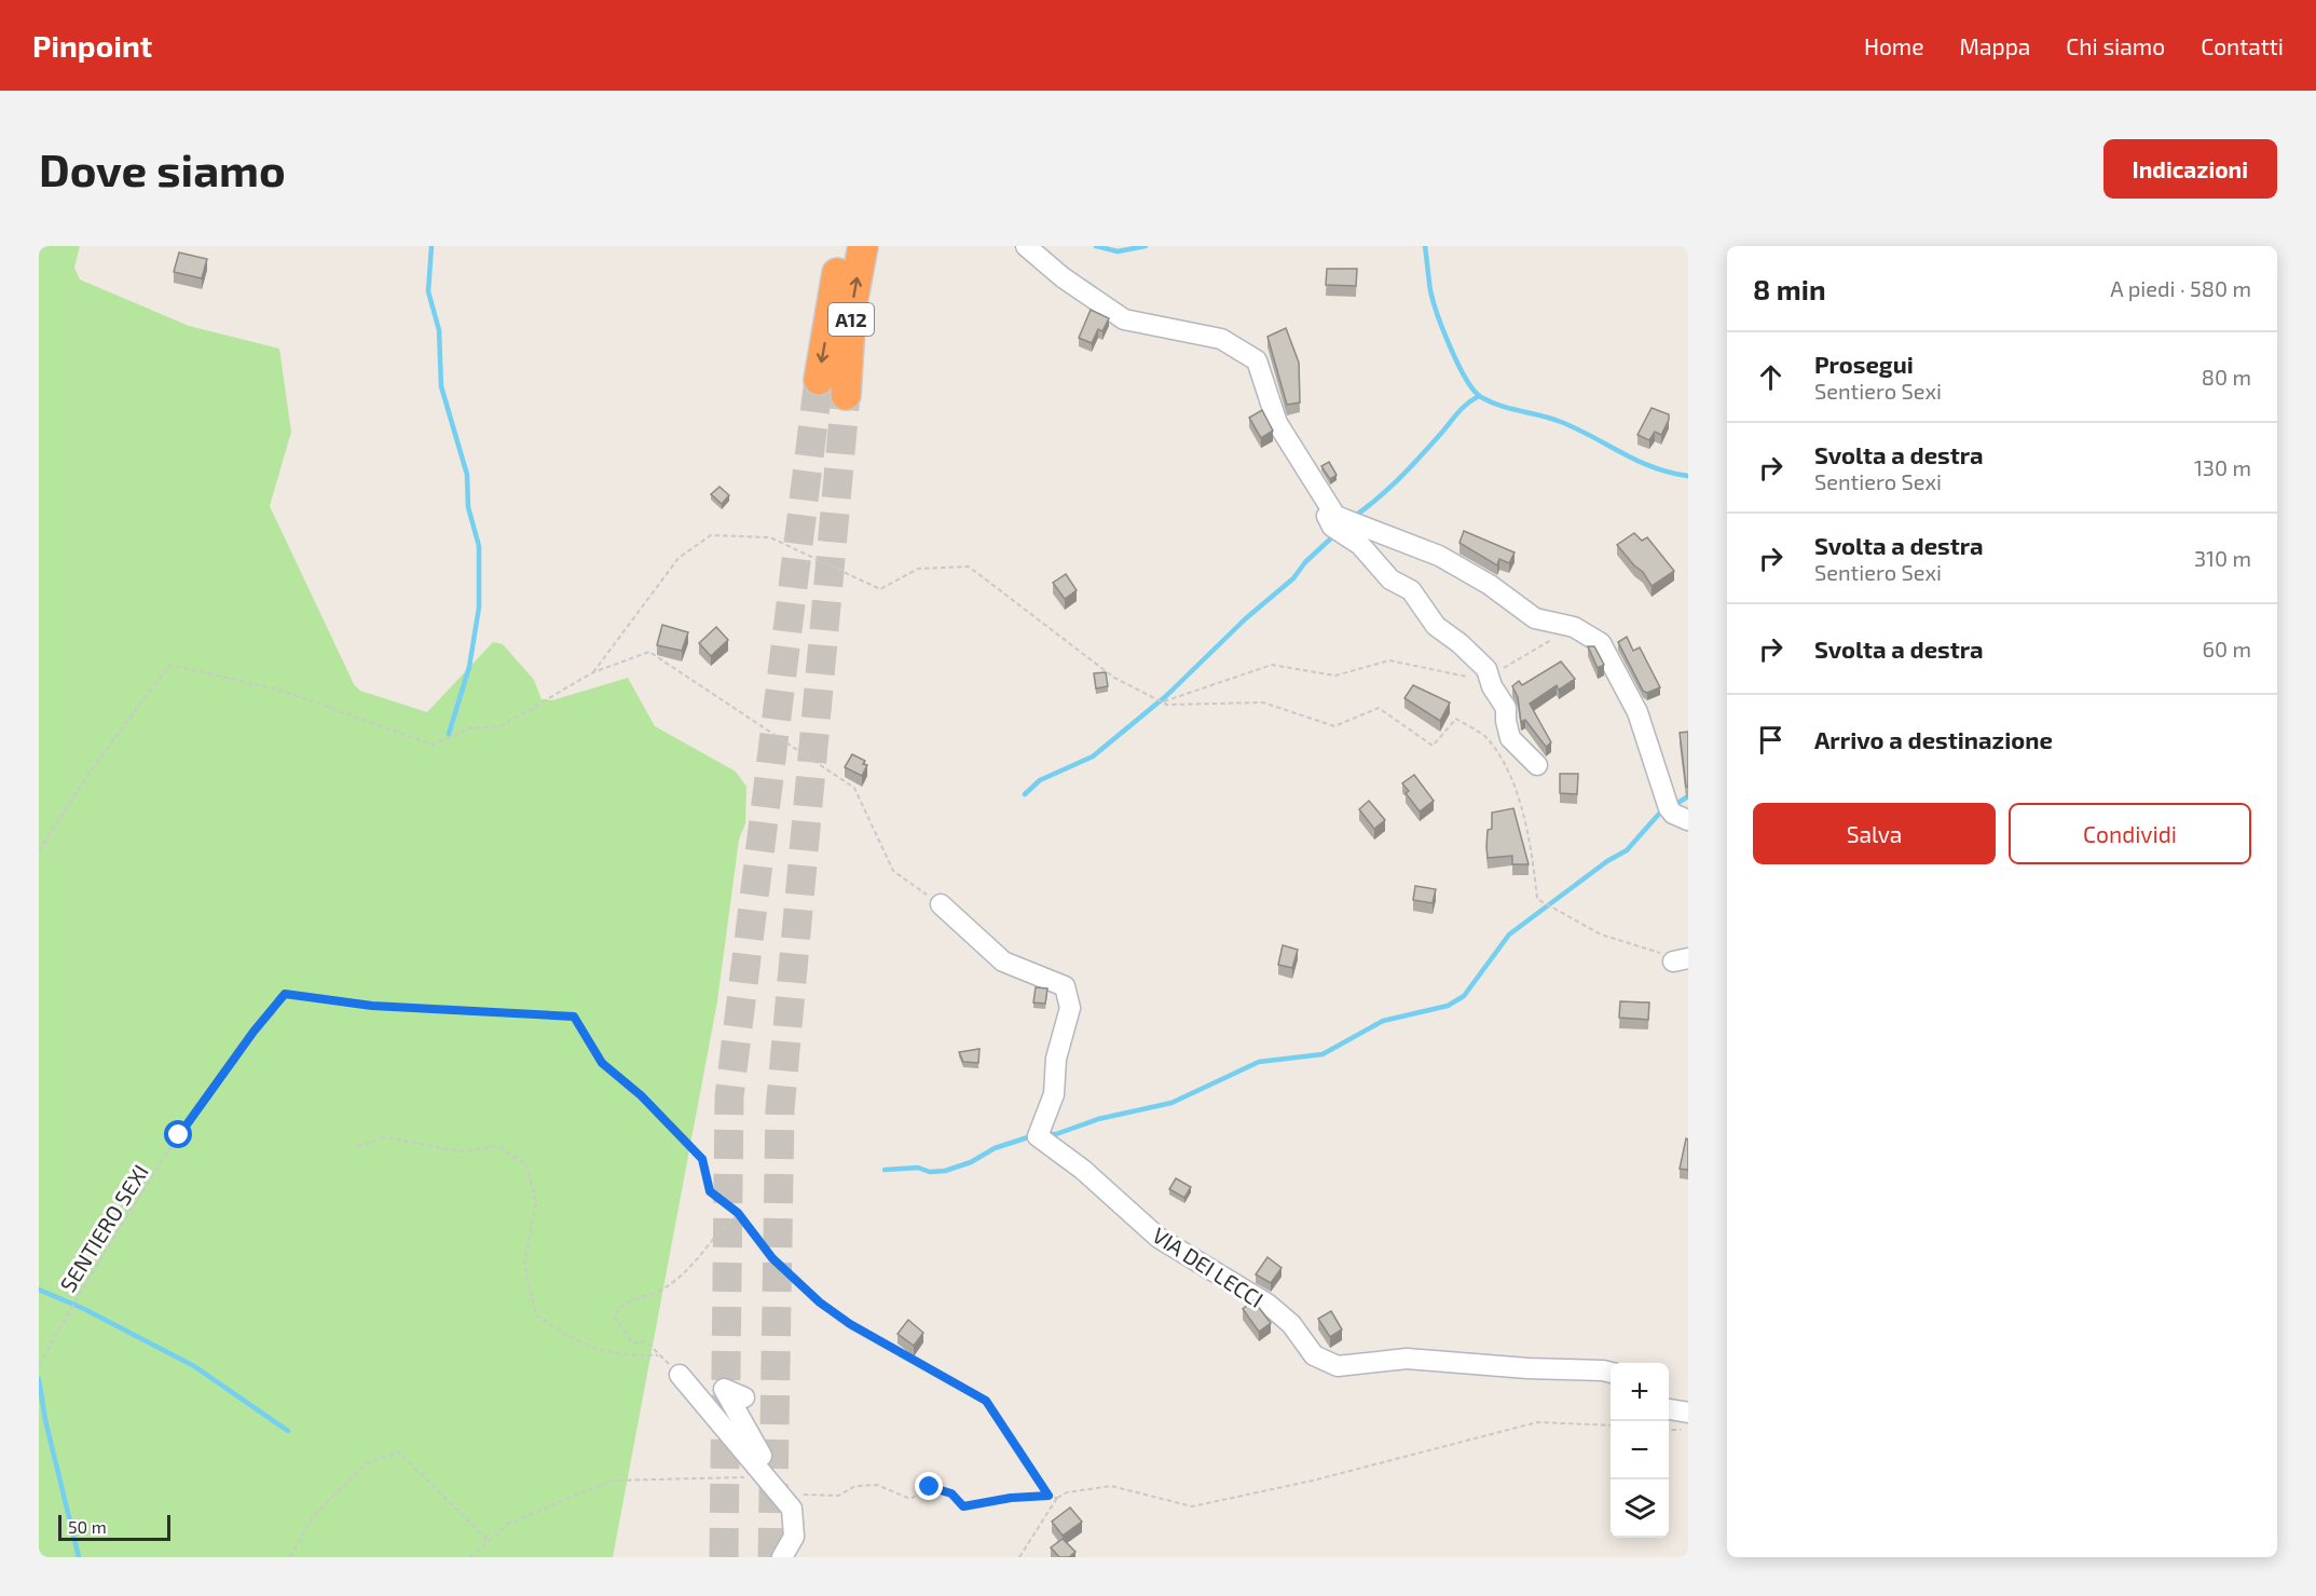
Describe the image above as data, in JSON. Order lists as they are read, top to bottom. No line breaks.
{"streets":{"highway":["A12"],"street":["VIA DEI LECCI"],"path":["SENTIERO SEXI"]},"scale_bar":"50 m","page":{"header":"Pinpoint","nav":["Home","Mappa","Chi siamo","Contatti"],"buttons":["Indicazioni",["Salva","Condividi"]],"title":"Dove siamo","heading":["8 min","A piedi · 580 m"],"list":[["Prosegui","Sentiero Sexi","80 m"],["Svolta a destra","Sentiero Sexi","130 m"],["Svolta a destra","Sentiero Sexi","310 m"],["Svolta a destra","60 m"],"Arrivo a destinazione"],"map_buttons":["+","−"],"scale":"50 m"}}
